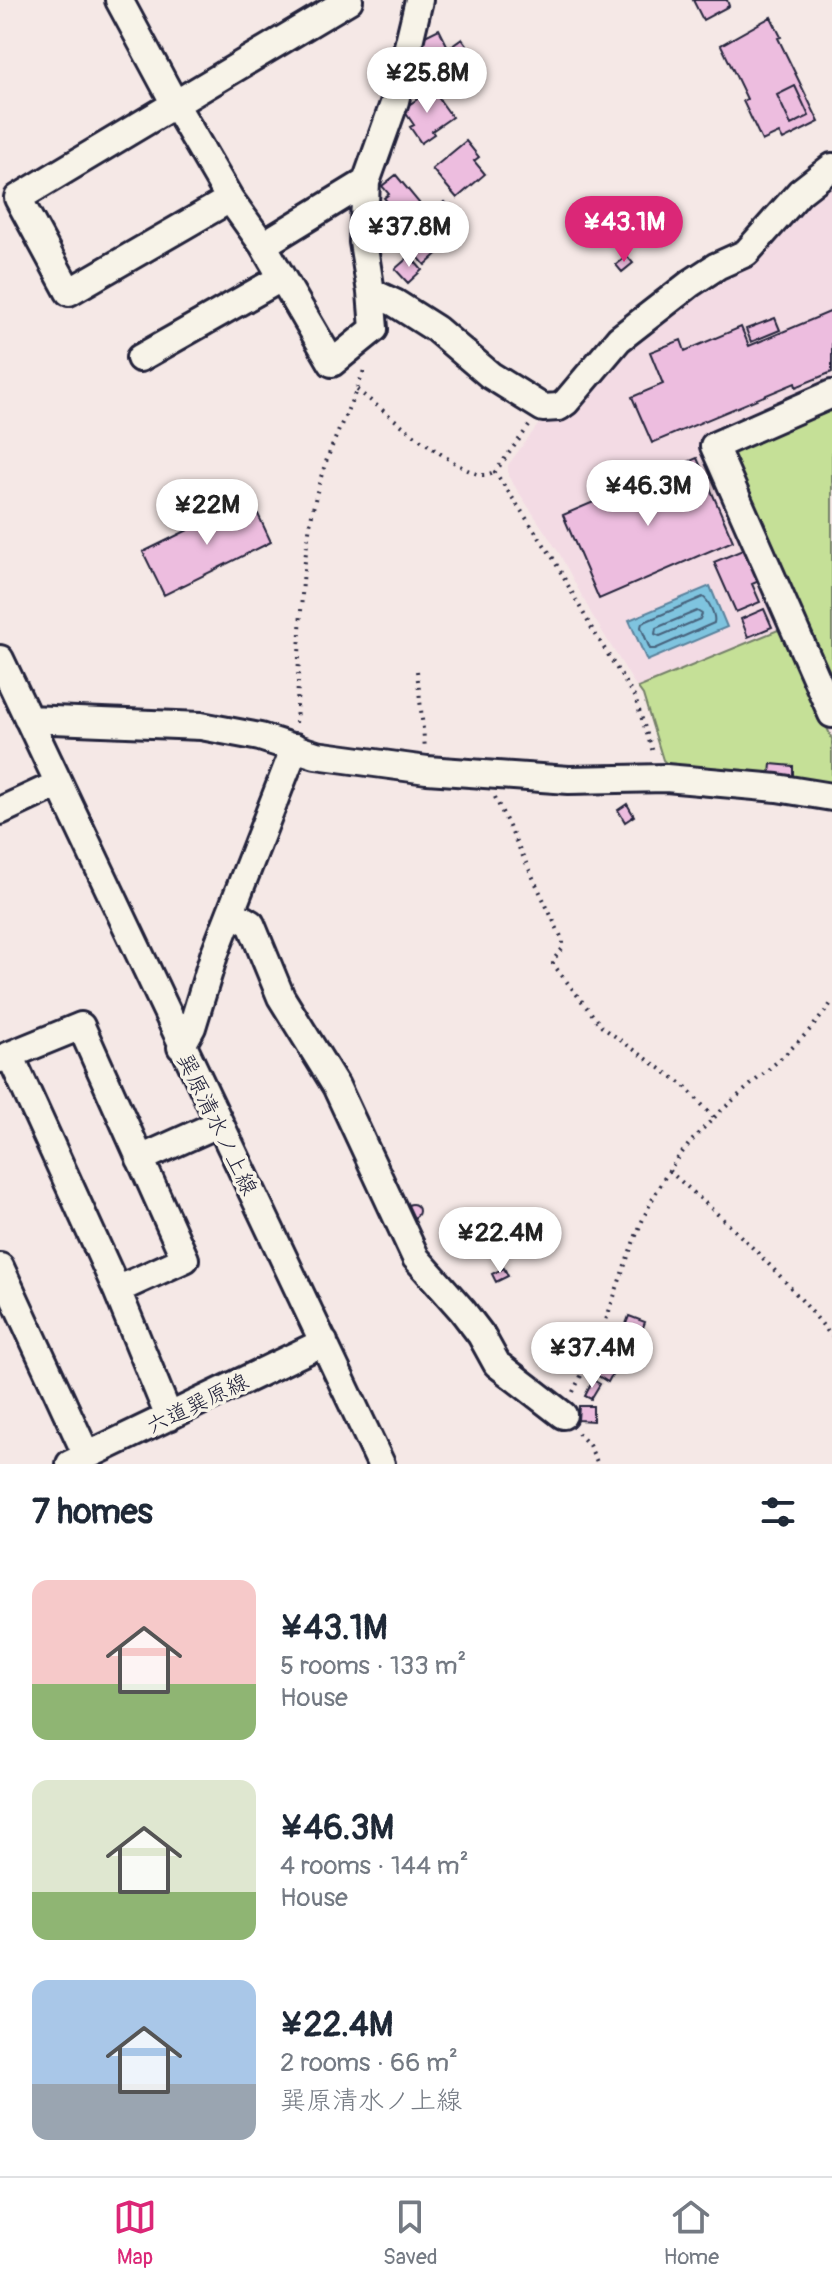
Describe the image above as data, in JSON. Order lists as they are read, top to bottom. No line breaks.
{"streets":{"street":["巽原清水ノ上線","六道巽原線"]},"crossings":[["巽原清水ノ上線","六道巽原線"]],"page":{"price":["¥25.8M","¥43.1M","¥37.8M","¥46.3M","¥22M","¥22.4M","¥37.4M"],"heading":"7 homes","list":[{"name":"¥43.1M","note":"5 rooms · 133 m² · House"},{"name":"¥46.3M","note":"4 rooms · 144 m² · House"},{"name":"¥22.4M","note":"2 rooms · 66 m² · 巽原清水ノ上線"}],"tabs":["Map","Saved","Home"]}}
